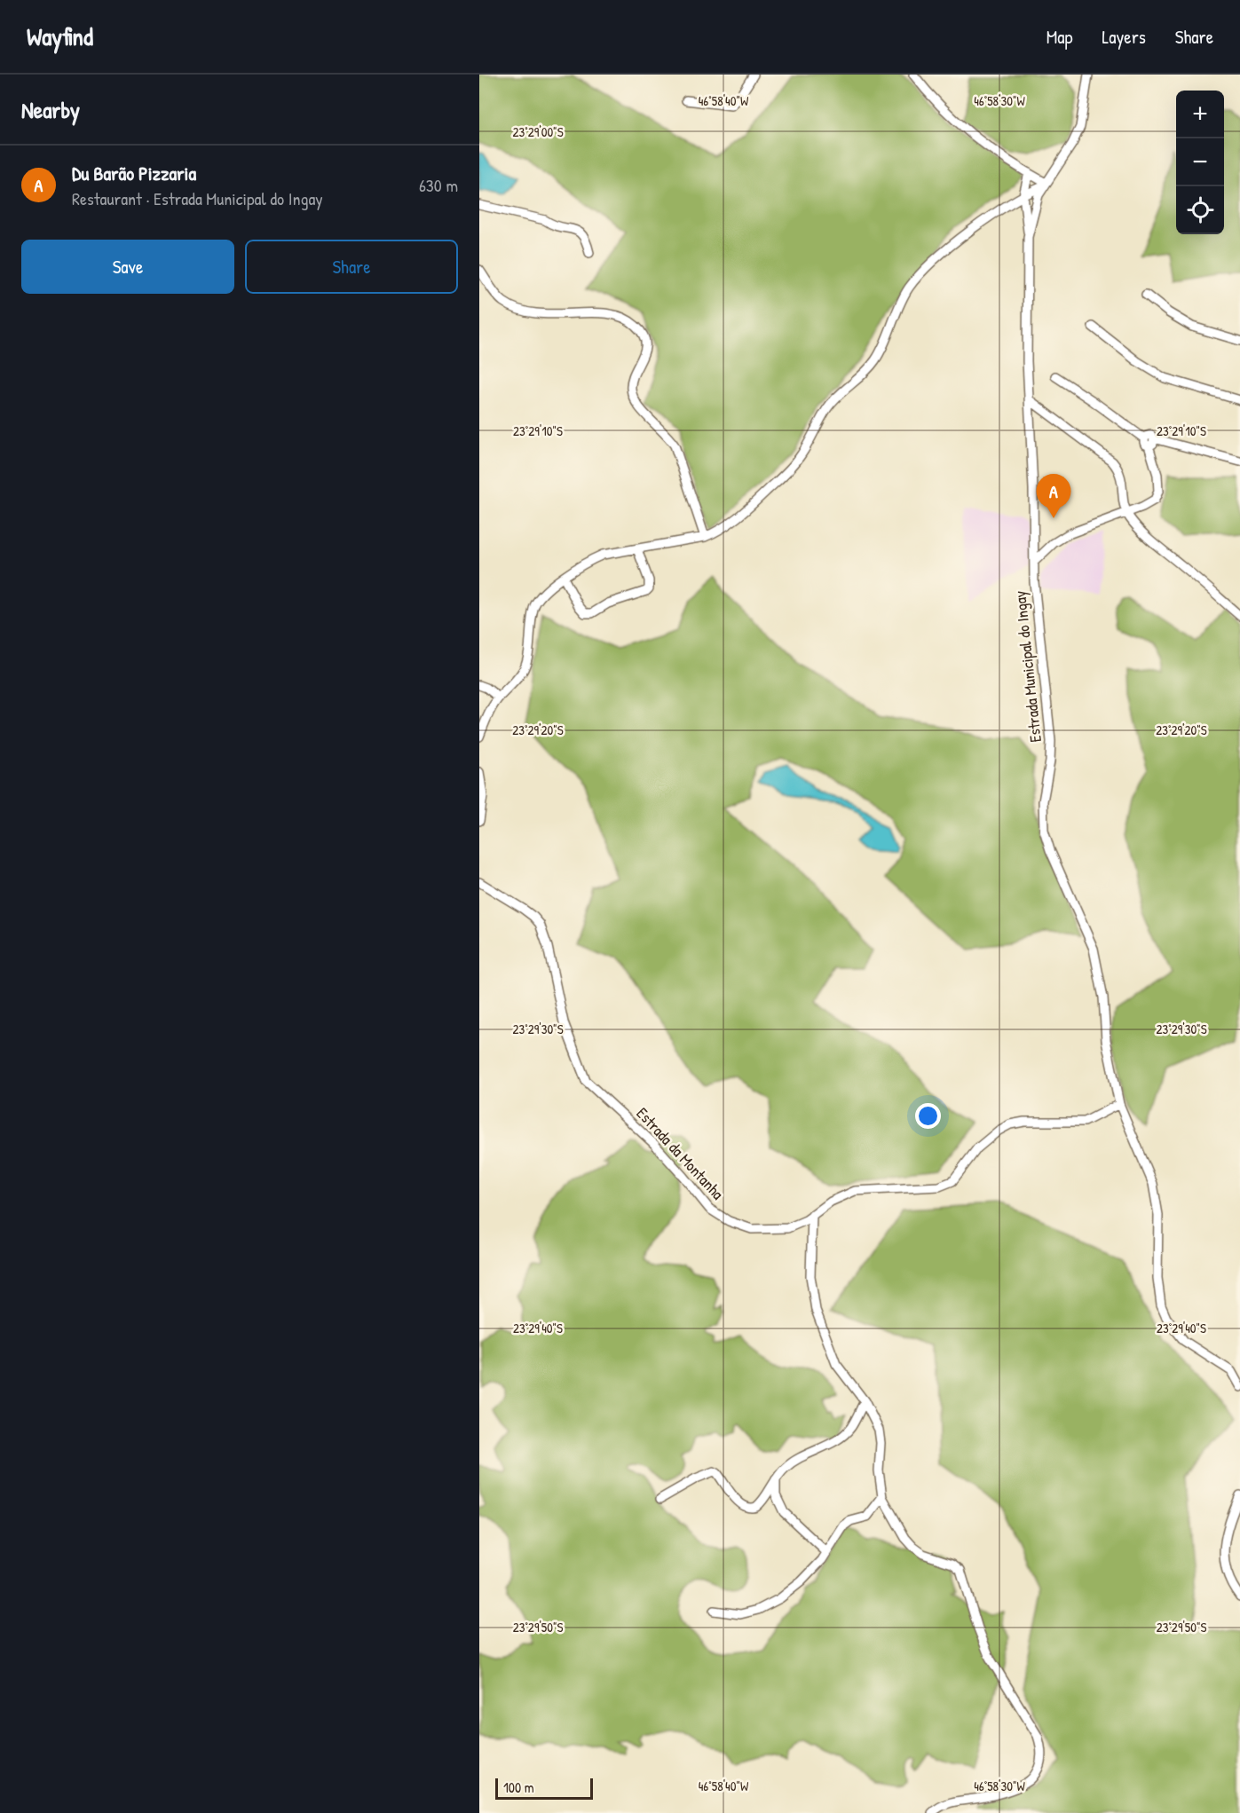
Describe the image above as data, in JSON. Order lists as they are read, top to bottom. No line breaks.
{"streets":{"street":["Estrada Municipal do Ingay","Estrada da Montanha"]},"crossings":[["Estrada Municipal do Ingay","Estrada da Montanha"]],"scale_bar":"100 m","page":{"header":"Wayfind","nav":["Map","Layers","Share"],"heading":"Nearby","map_buttons":["+","−"],"list":[{"mark":"A","name":"Du Barão Pizzaria","note":"Restaurant · Estrada Municipal do Ingay","value":"630 m"}],"buttons":["Save","Share"],"pins":"A","scale":"100 m"},"coordinates":["46°58'40\"W","46°58'30\"W","23°29'00\"S","23°29'10\"S","23°29'20\"S","23°29'30\"S","23°29'40\"S","23°29'50\"S"]}
